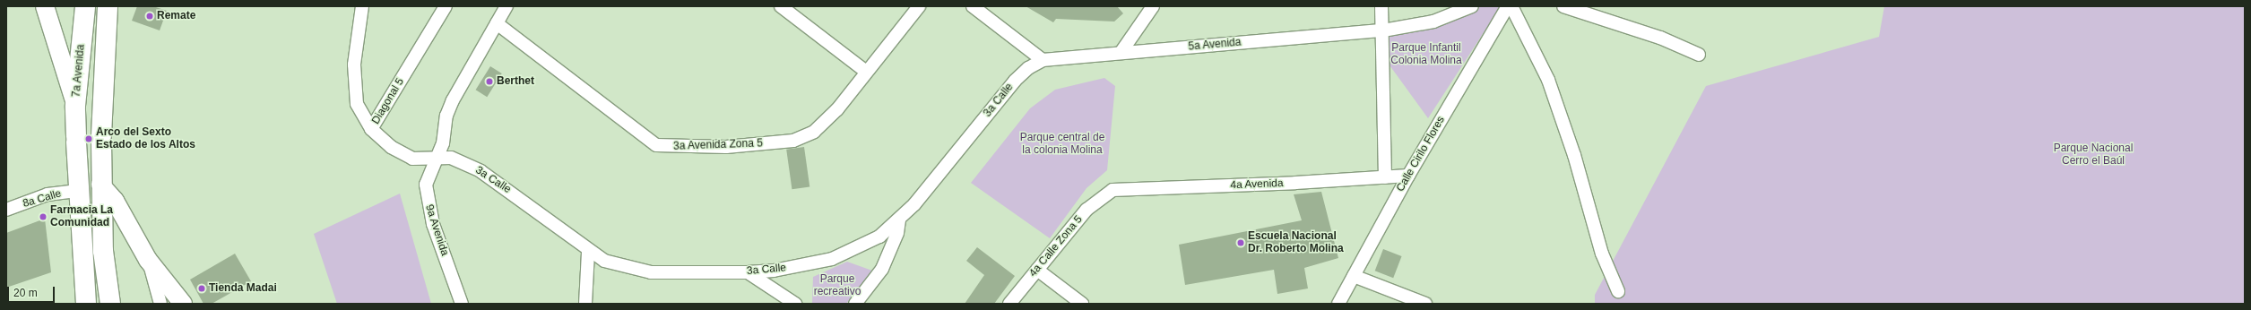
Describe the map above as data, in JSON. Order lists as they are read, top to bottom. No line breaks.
{"streets":{"main road":["7a Avenida"],"street":["5a Avenida","3a Calle","Diagonal 5","3a Avenida Zona 5","Calle Cirilo Flores","4a Avenida","8a Calle","9a Avenida","4a Calle Zona 5"]},"crossings":[["5a Avenida","3a Calle"],["7a Avenida","8a Calle"],["3a Calle","Diagonal 5"],["3a Calle","9a Avenida"],["Diagonal 5","9a Avenida"],["3a Avenida Zona 5","9a Avenida"],["Calle Cirilo Flores","4a Avenida"],["4a Avenida","4a Calle Zona 5"]],"parks":["Parque Infantil Colonia Molina","Parque central de la colonia Molina","Parque Nacional Cerro el Baúl","Parque recreativo"],"places":["Remate","Berthet","Arco del Sexto Estado de los Altos","Farmacia La Comunidad","Escuela Nacional Dr. Roberto Molina","Tienda Madai"],"scale_bar":"20 m"}
